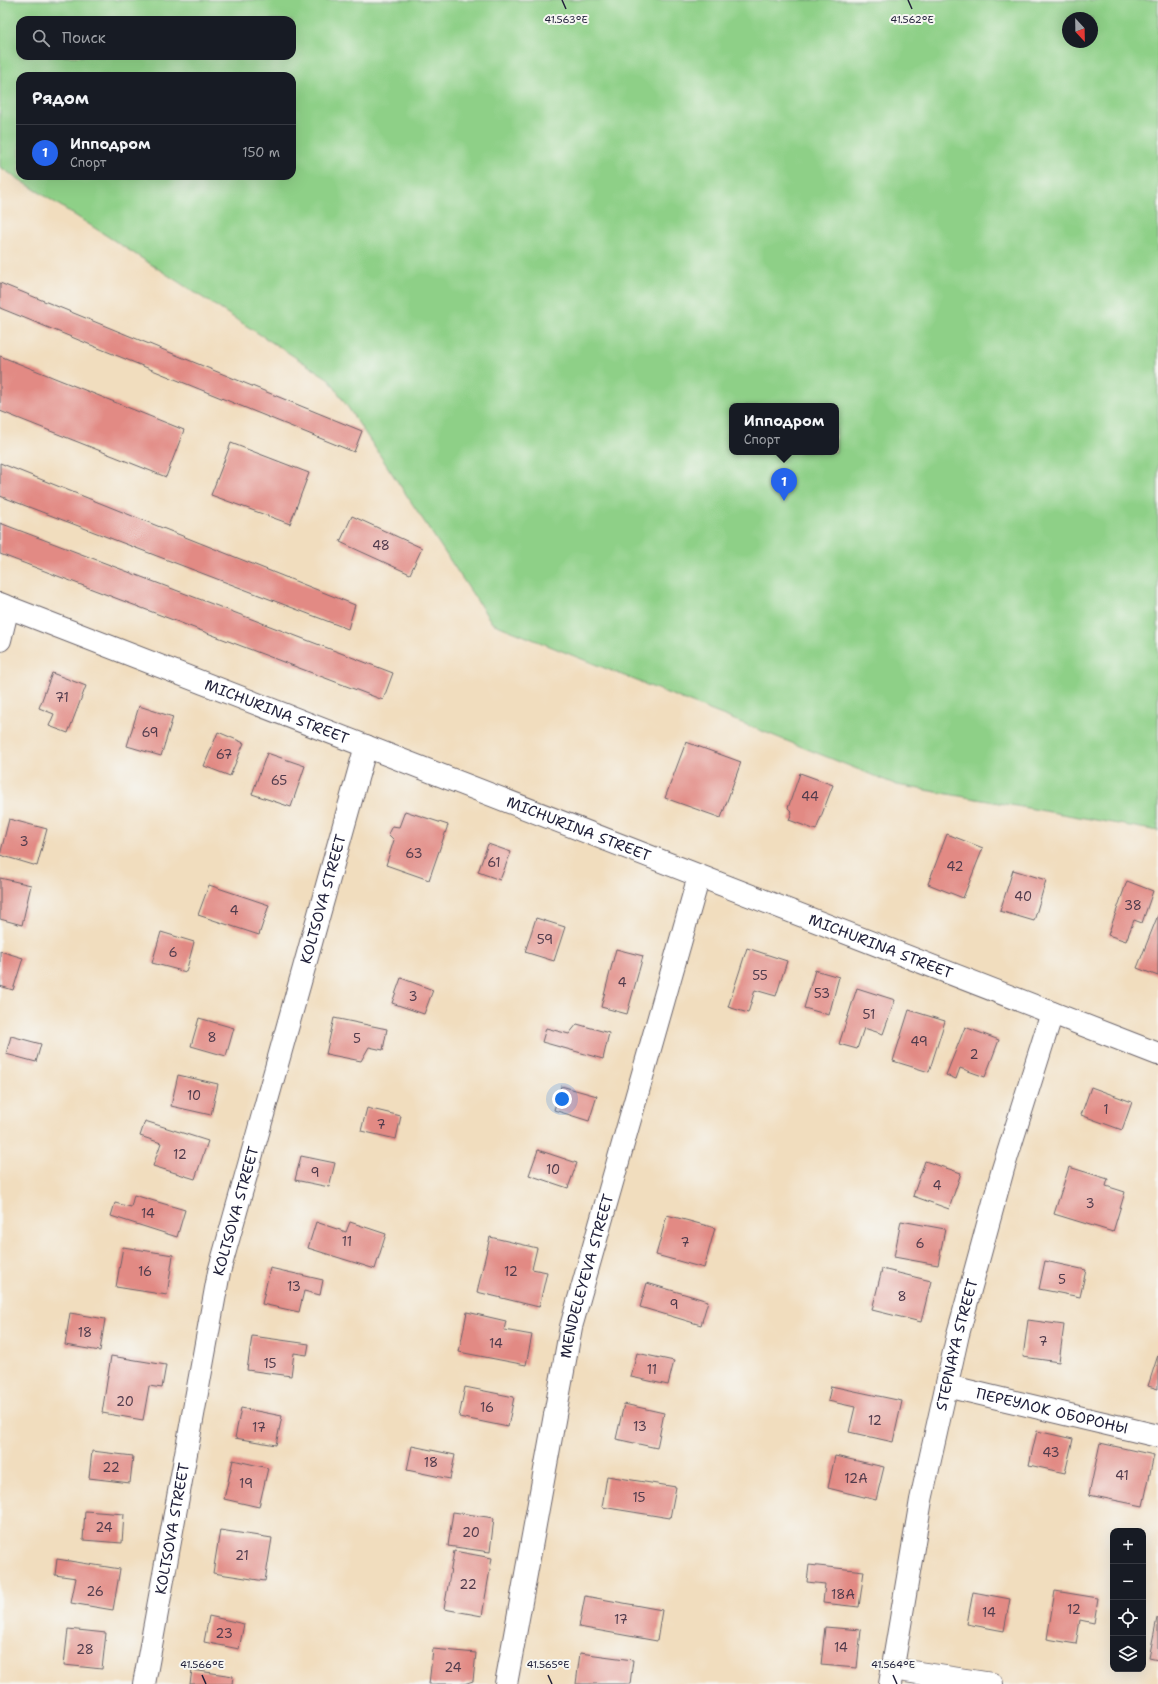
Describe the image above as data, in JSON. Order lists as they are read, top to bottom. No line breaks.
{"streets":{"street":["MICHURINA STREET","KOLTSOVA STREET","MENDELEYEVA STREET","STEPNAYA STREET","ПЕРЕУЛОК ОБОРОНЫ"]},"crossings":[["MICHURINA STREET","KOLTSOVA STREET"],["MICHURINA STREET","MENDELEYEVA STREET"],["MICHURINA STREET","STEPNAYA STREET"],["STEPNAYA STREET","ПЕРЕУЛОК ОБОРОНЫ"]],"house_numbers":["48","71","69","67","65","44","3","63","61","42","40","38","4","59","6","55","4","53","3","51","8","5","49","2","10","1","7","12","10","9","4","3","14","11","7","6","16","12","5","13","8","9","18","7","14","15","11","20","16","12","13","17","43","18","22","41","12А","19","15","24","20","21","22","26","18А","12","14","17","23","14","28","24"],"north":"bottom","page":{"search":"Поиск","heading":"Рядом","list":[{"mark":"1","name":"Ипподром","note":"Спорт","value":"150 m"}],"popup":["Ипподром","Спорт"],"pins":"1","map_buttons":["+","−"]},"coordinates":["41.563°E","41.562°E","41.566°E","41.565°E","41.564°E"]}
